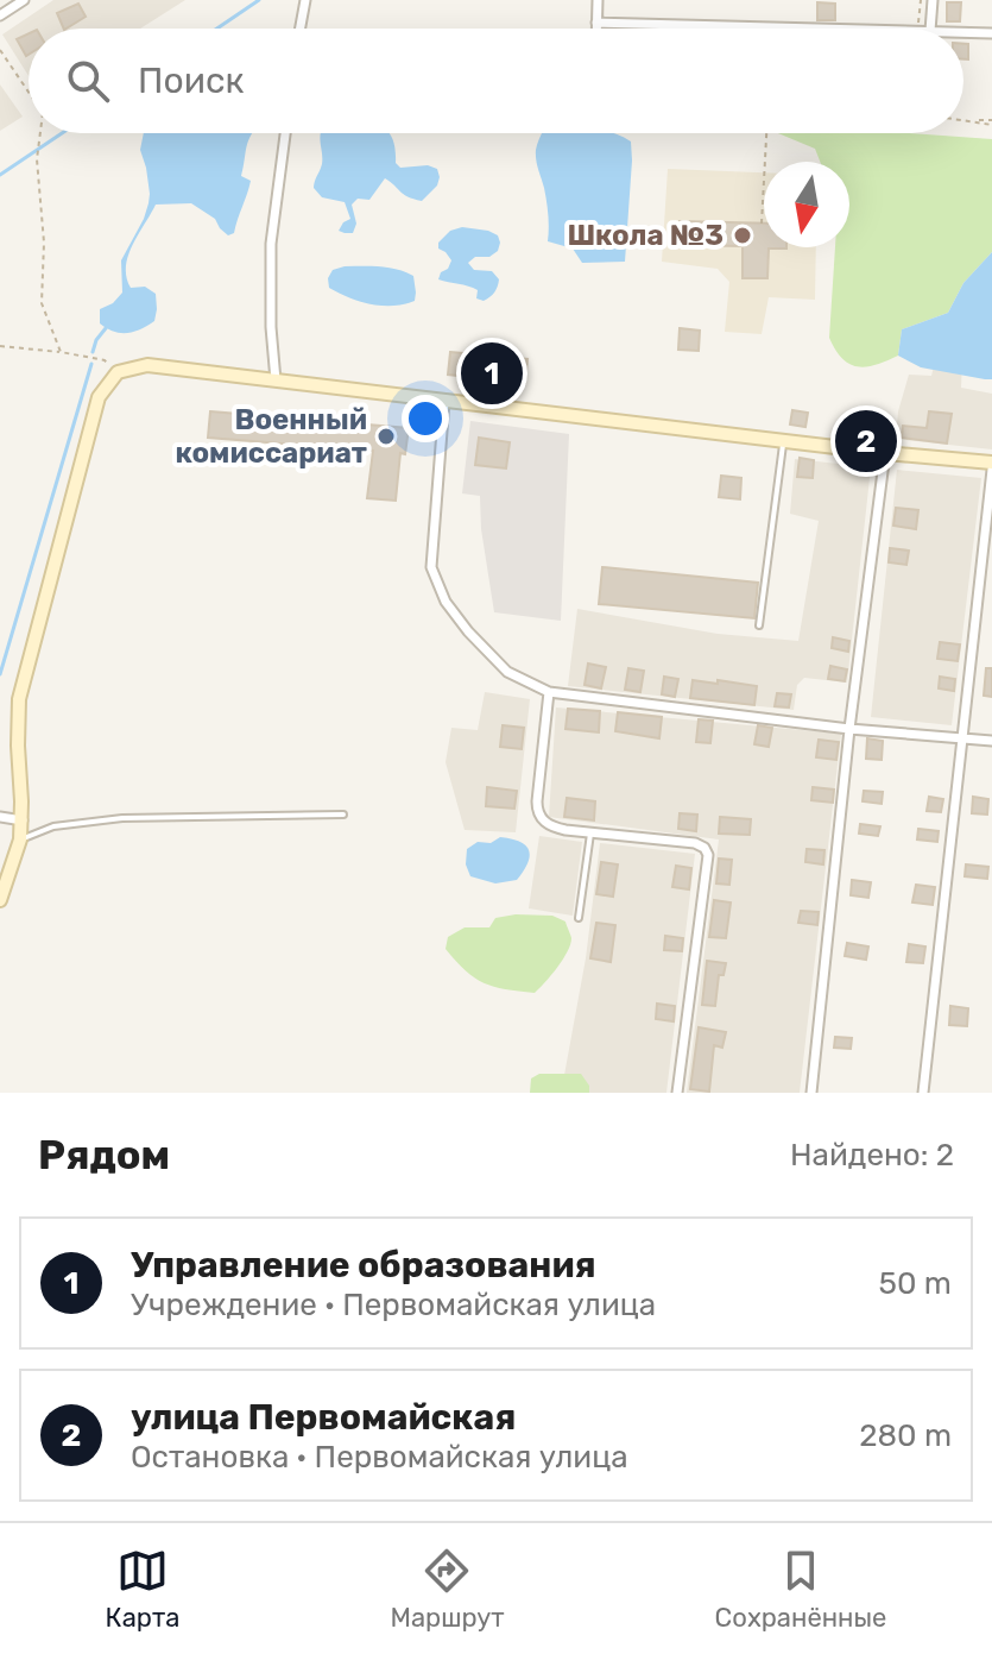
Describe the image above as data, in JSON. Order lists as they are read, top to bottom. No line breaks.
{"places":["Школа №3","Военный комиссариат"],"north":"bottom","page":{"search":"Поиск","pins":["1","2"],"heading":["Рядом","Найдено: 2"],"list":[{"mark":"1","name":"Управление образования","note":"Учреждение · Первомайская улица","value":"50 m"},{"mark":"2","name":"улица Первомайская","note":"Остановка · Первомайская улица","value":"280 m"}],"nav":["Карта","Маршрут","Сохранённые"]}}
